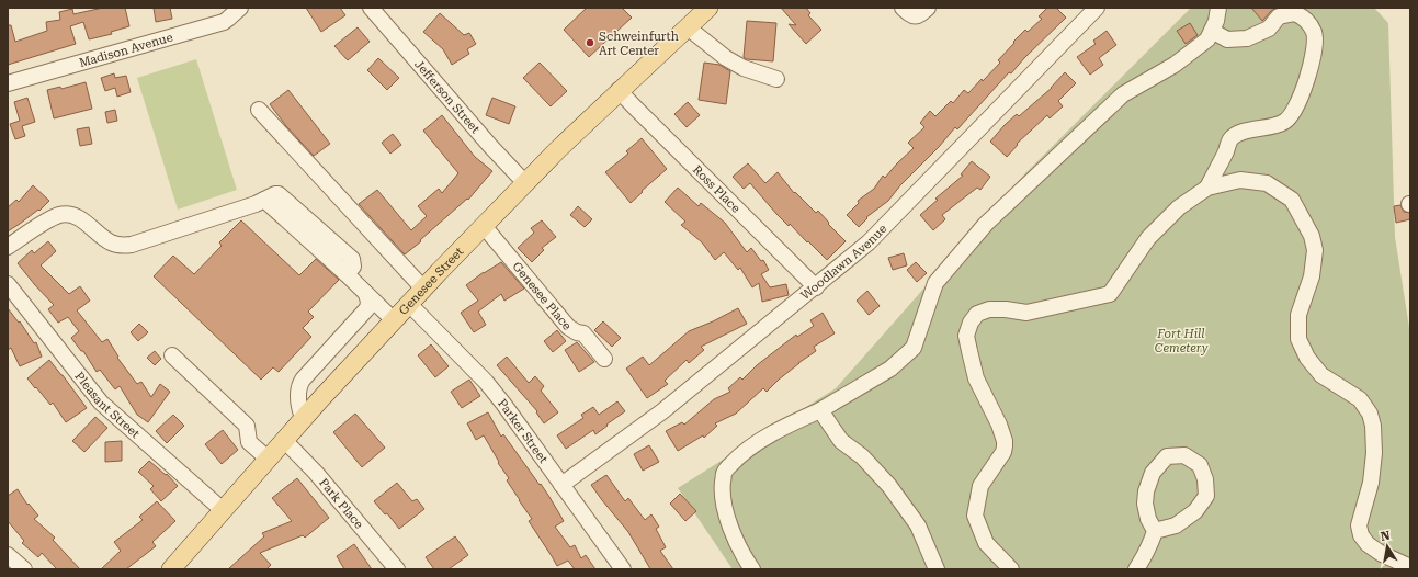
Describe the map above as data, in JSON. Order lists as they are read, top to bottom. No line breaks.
{"streets":{"main road":["Genesee Street"],"street":["Madison Avenue","Jefferson Street","Ross Place","Woodlawn Avenue","Genesee Place","Pleasant Street","Parker Street","Park Place"]},"crossings":[["Jefferson Street","Genesee Street"],["Ross Place","Woodlawn Avenue"],["Ross Place","Genesee Street"],["Woodlawn Avenue","Parker Street"],["Genesee Street","Genesee Place"],["Genesee Street","Pleasant Street"],["Genesee Street","Parker Street"],["Genesee Street","Park Place"]],"parks":["Fort Hill Cemetery"],"places":["Schweinfurth Art Center"],"north":"top"}
